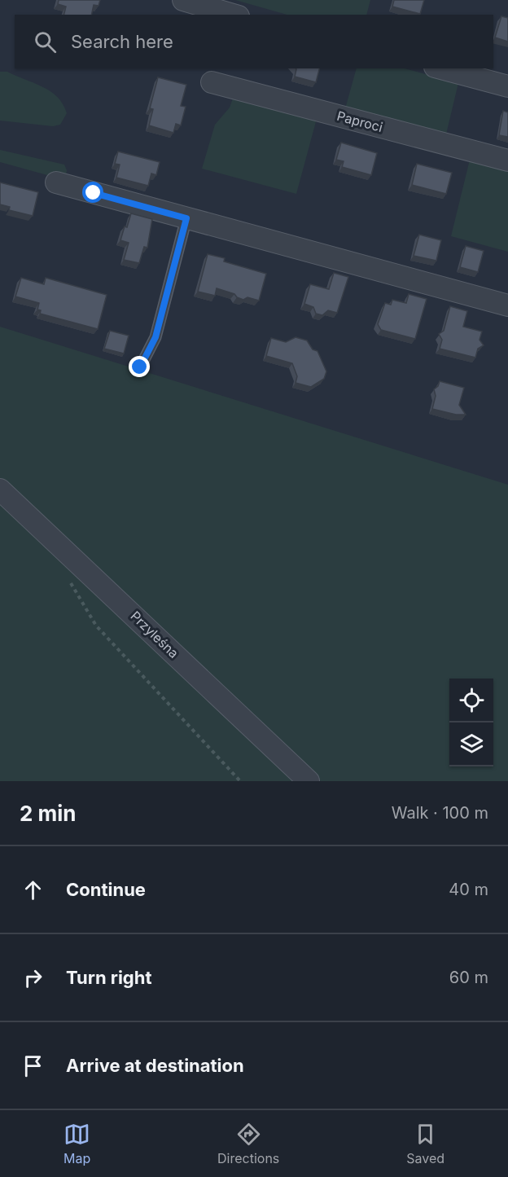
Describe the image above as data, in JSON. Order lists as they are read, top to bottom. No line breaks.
{"streets":{"street":["Paproci","Przyleśna"]},"page":{"search":"Search here","heading":["2 min","Walk · 100 m"],"list":[["Continue","40 m"],["Turn right","60 m"],"Arrive at destination"],"nav":["Map","Directions","Saved"]}}
